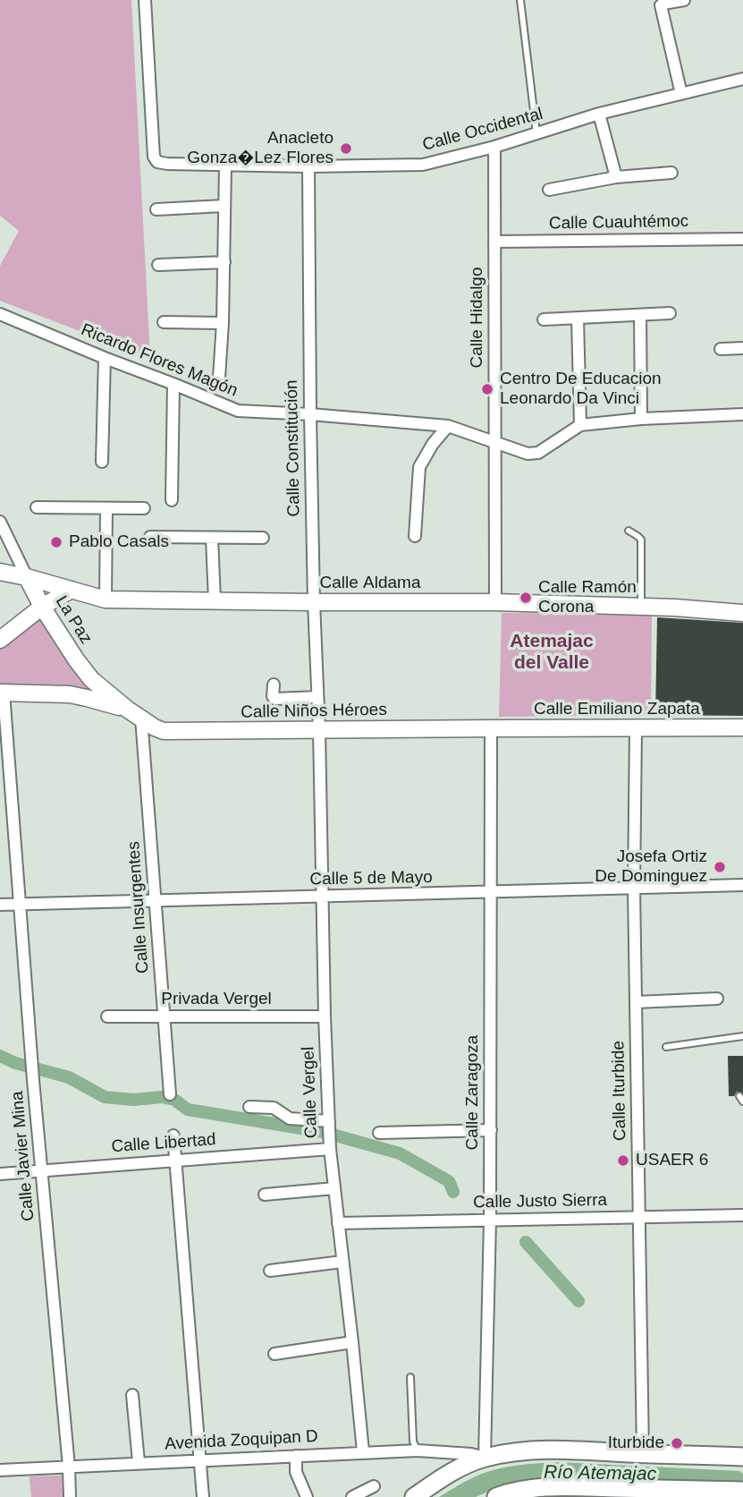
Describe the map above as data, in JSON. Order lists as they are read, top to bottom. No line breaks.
{"streets":{"street":["Calle Occidental","Calle Cuauhtémoc","Calle Hidalgo","Ricardo Flores Magón","Calle Constitución","Calle Aldama","La Paz","Calle Emiliano Zapata","Calle Niños Héroes","Calle 5 de Mayo","Calle Insurgentes","Privada Vergel","Calle Iturbide","Calle Vergel","Calle Zaragoza","Calle Libertad","Calle Javier Mina","Calle Justo Sierra","Avenida Zoquipan D"]},"crossings":[["Calle Occidental","Calle Hidalgo"],["Calle Occidental","Calle Constitución"],["Calle Cuauhtémoc","Calle Hidalgo"],["Calle Hidalgo","Ricardo Flores Magón"],["Calle Hidalgo","Calle Aldama"],["Ricardo Flores Magón","Calle Constitución"],["Calle Constitución","Calle Aldama"],["Calle Constitución","Calle Niños Héroes"],["Calle Constitución","Calle Vergel"],["Calle Aldama","La Paz"],["La Paz","Calle Niños Héroes"],["La Paz","Calle Insurgentes"],["Calle Emiliano Zapata","Calle Niños Héroes"],["Calle Emiliano Zapata","Calle Iturbide"],["Calle Emiliano Zapata","Calle Zaragoza"],["Calle Niños Héroes","Calle Insurgentes"],["Calle Niños Héroes","Calle Vergel"],["Calle Niños Héroes","Calle Zaragoza"],["Calle 5 de Mayo","Calle Insurgentes"],["Calle 5 de Mayo","Calle Iturbide"],["Calle 5 de Mayo","Calle Vergel"],["Calle 5 de Mayo","Calle Zaragoza"],["Calle 5 de Mayo","Calle Javier Mina"],["Calle Insurgentes","Privada Vergel"],["Privada Vergel","Calle Vergel"],["Calle Iturbide","Calle Justo Sierra"],["Calle Vergel","Calle Libertad"],["Calle Vergel","Calle Justo Sierra"],["Calle Vergel","Avenida Zoquipan D"],["Calle Zaragoza","Calle Justo Sierra"],["Calle Zaragoza","Avenida Zoquipan D"],["Calle Libertad","Calle Javier Mina"],["Calle Javier Mina","Avenida Zoquipan D"]],"districts":["Atemajac del Valle"],"water":["Río Atemajac"],"places":["Anacleto Gonza�Lez Flores","Centro De Educacion Leonardo Da Vinci","Pablo Casals","Calle Ramón Corona","Josefa Ortiz De Dominguez","USAER 6","Iturbide"]}
